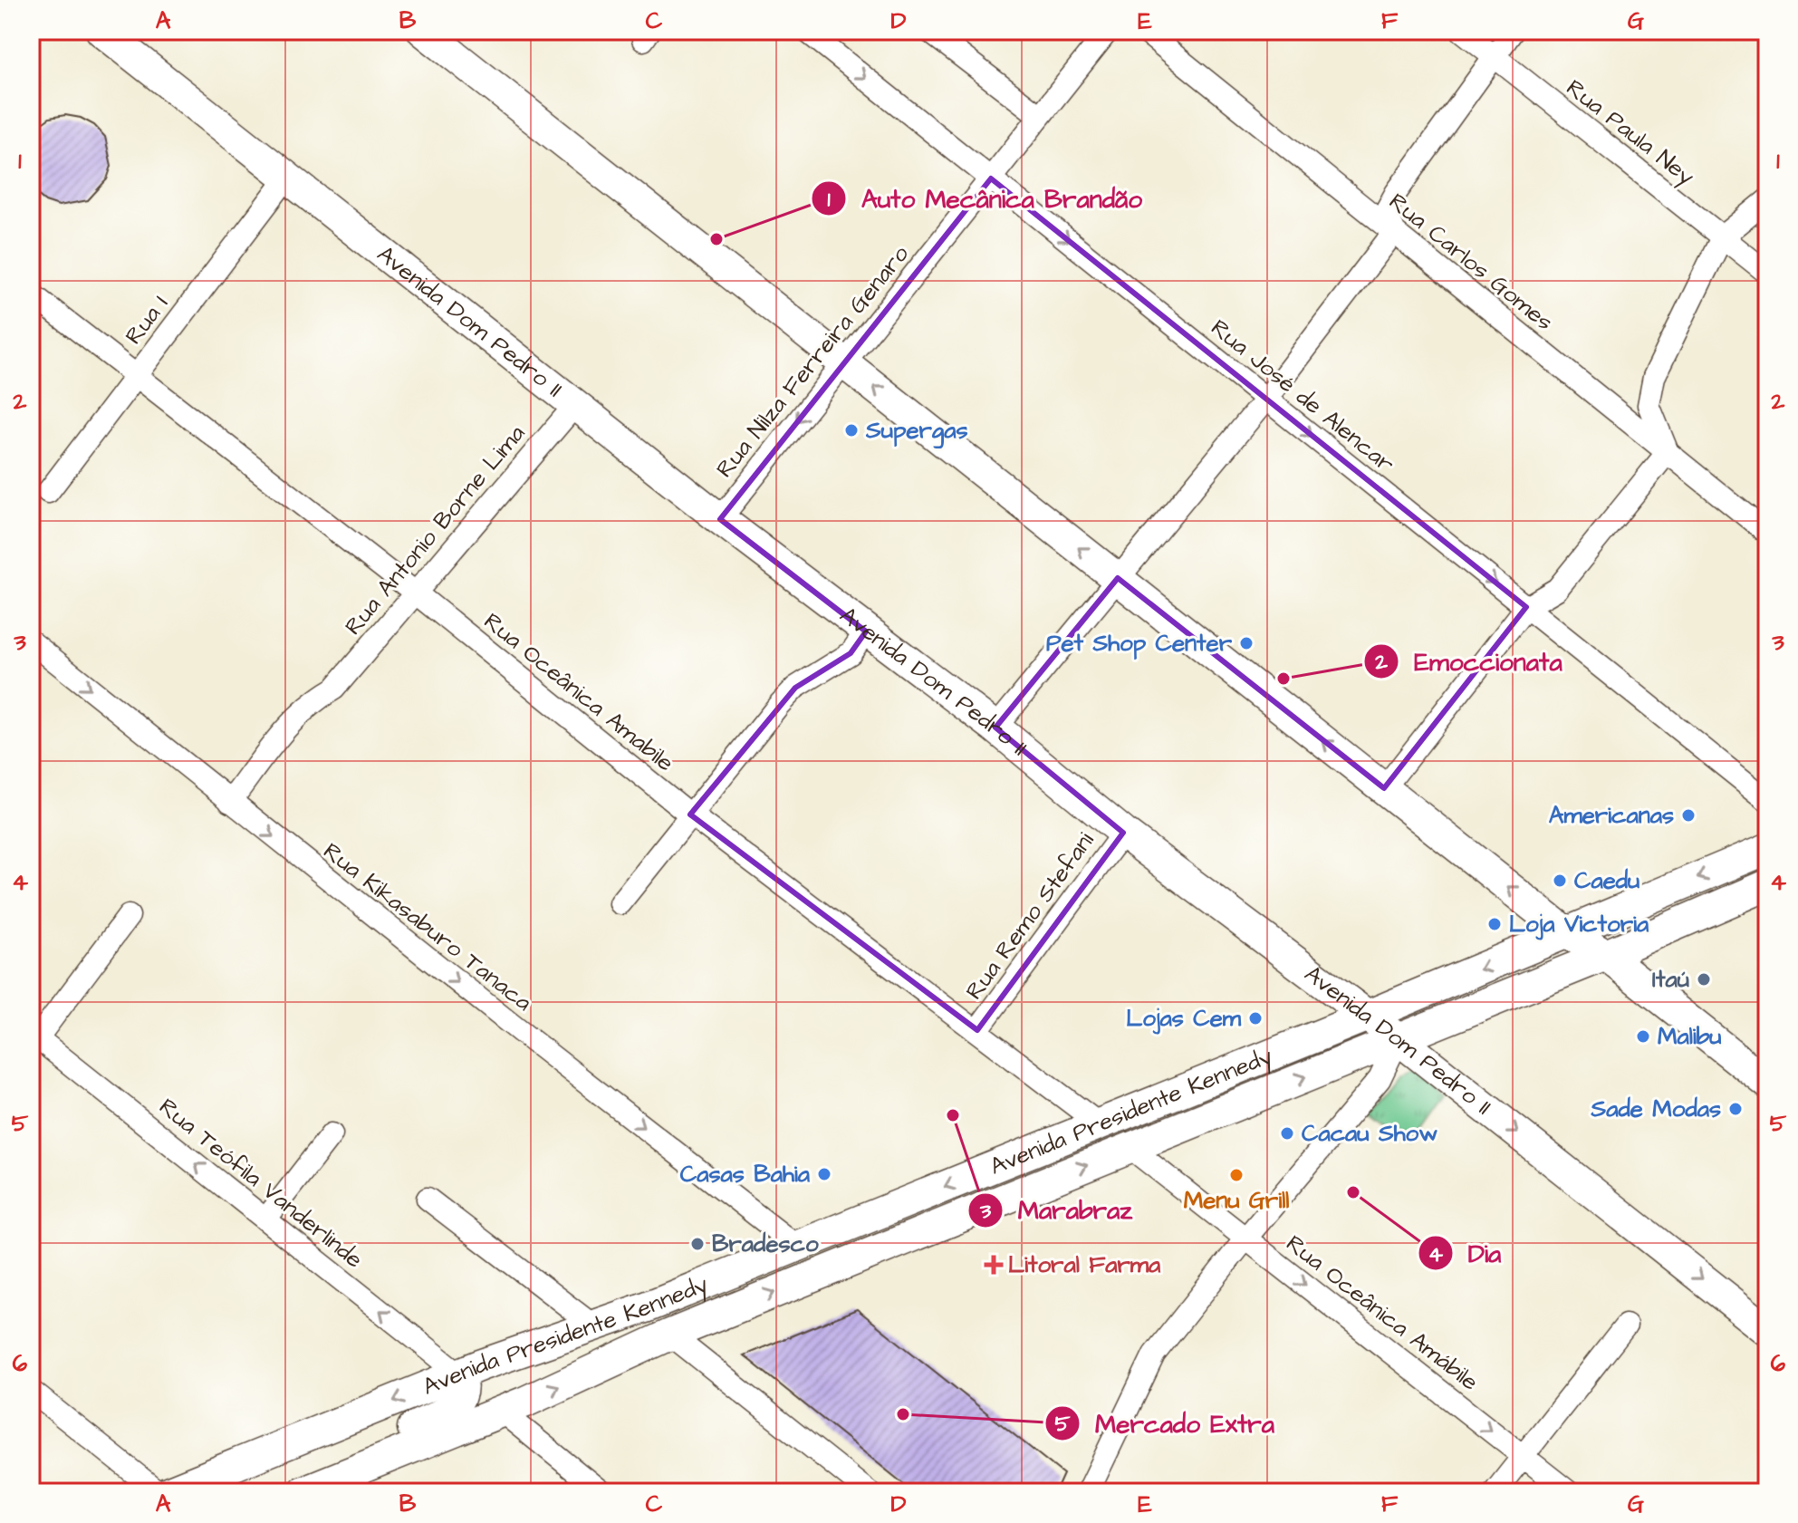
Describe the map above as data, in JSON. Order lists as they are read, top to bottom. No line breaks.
{"streets":{"street":["Rua Paula Ney","Rua Carlos Gomes","Rua I","Avenida Dom Pedro II","Rua Nilza Ferreira Genaro","Rua José de Alencar","Rua Antonio Borne Lima","Rua Oceânica Amabile","Rua Remo Stefani","Rua Kikasaburo Tanaca","Avenida Presidente Kennedy","Rua Teófila Vanderlinde","Rua Oceânica Amábile"]},"crossings":[["Rua I","Avenida Dom Pedro II"],["Rua I","Rua Oceânica Amabile"],["Avenida Dom Pedro II","Rua Nilza Ferreira Genaro"],["Avenida Dom Pedro II","Rua Antonio Borne Lima"],["Avenida Dom Pedro II","Rua Remo Stefani"],["Avenida Dom Pedro II","Avenida Presidente Kennedy"],["Rua Nilza Ferreira Genaro","Rua José de Alencar"],["Rua Antonio Borne Lima","Rua Oceânica Amabile"],["Rua Antonio Borne Lima","Rua Kikasaburo Tanaca"],["Rua Oceânica Amabile","Rua Remo Stefani"],["Rua Oceânica Amabile","Avenida Presidente Kennedy"],["Rua Kikasaburo Tanaca","Avenida Presidente Kennedy"],["Avenida Presidente Kennedy","Rua Teófila Vanderlinde"],["Avenida Presidente Kennedy","Rua Oceânica Amábile"]],"one_way":["Rua José de Alencar","Rua Kikasaburo Tanaca","Rua Teófila Vanderlinde","Rua Oceânica Amábile"],"places":{"other":["Auto Mecânica Brandão","Supergas","Pet Shop Center","Emoccionata","Americanas","Caedu","Loja Victoria","Itaú","Lojas Cem","Malibu","Sade Modas","Marabraz","Cacau Show","Casas Bahia","Menu Grill","Dia","Bradesco","Mercado Extra"],"health":["Litoral Farma"]},"grid":{"columns":["A","B","C","D","E","F","G"],"rows":["1","2","3","4","5","6"]}}
